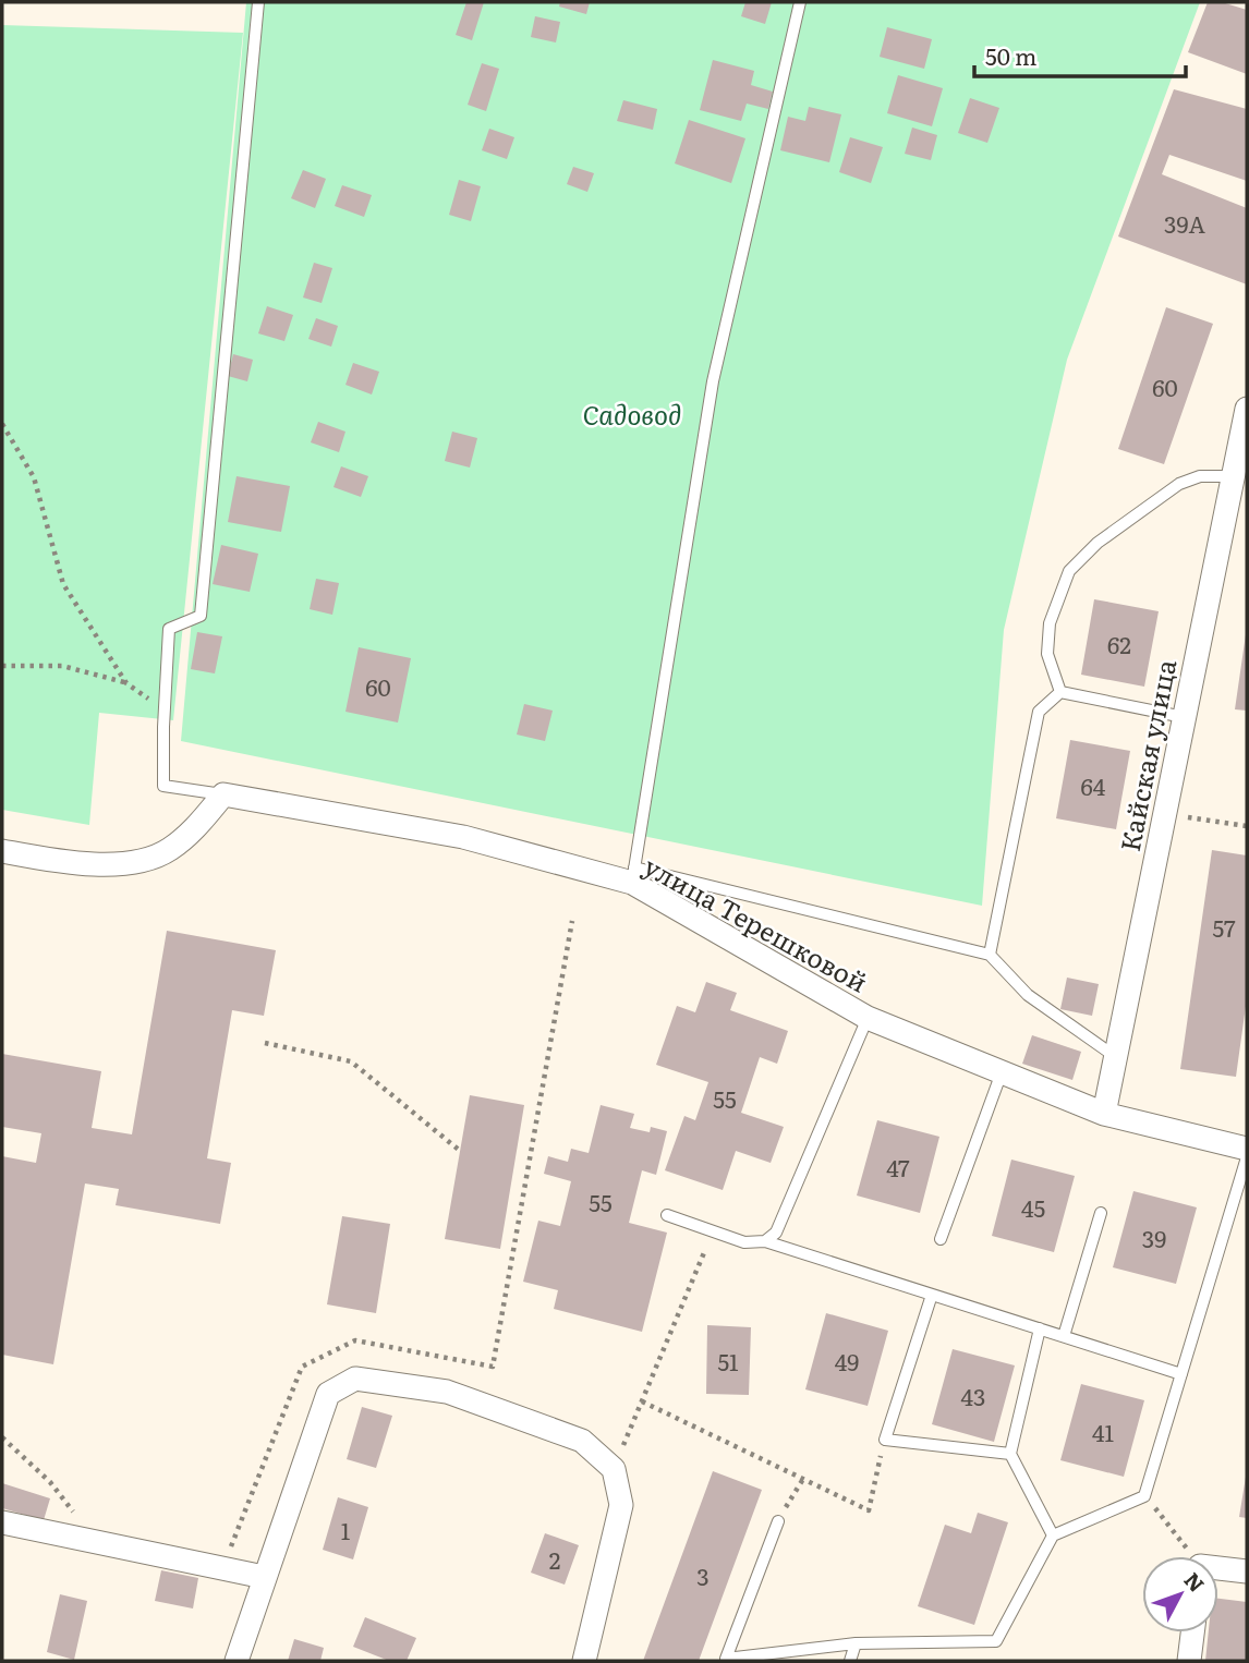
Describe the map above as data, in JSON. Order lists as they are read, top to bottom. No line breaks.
{"streets":{"street":["Кайская улица","улица Терешковой"]},"crossings":[["Кайская улица","улица Терешковой"]],"parks":["Садовод"],"house_numbers":["39А","60","62","60","64","57","55","47","55","45","39","51","49","43","41","1","2","3"],"scale_bar":"50 m","north":"top right"}
